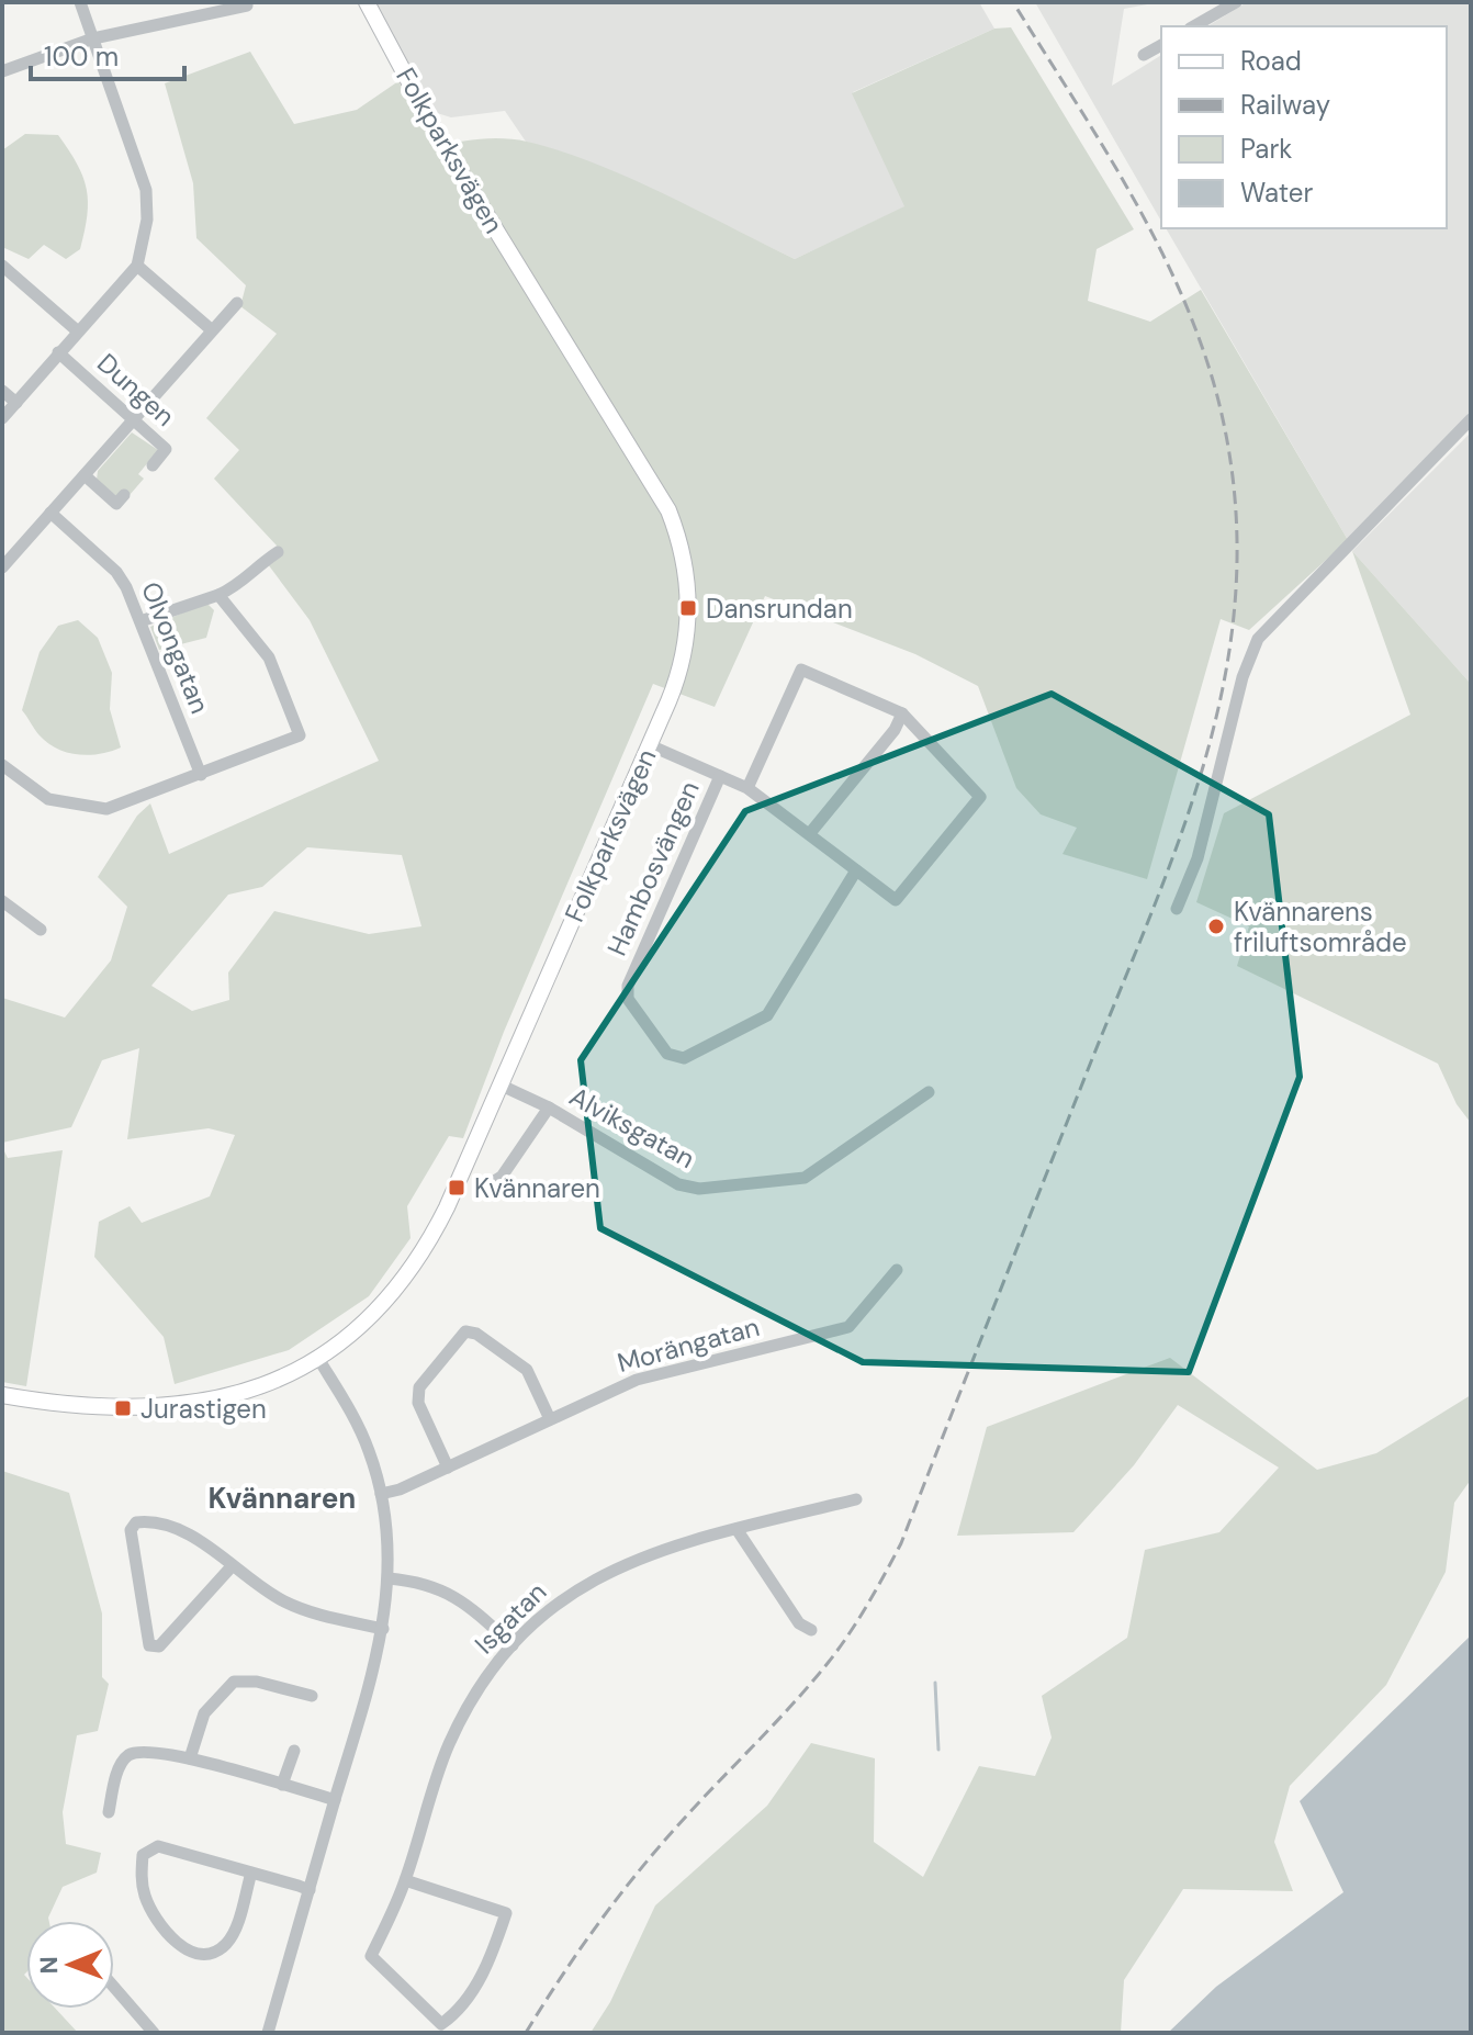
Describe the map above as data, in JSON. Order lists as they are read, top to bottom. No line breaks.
{"streets":{"main road":["Folkparksvägen"],"street":["Dungen","Olvongatan","Hambosvängen","Alviksgatan","Morängatan","Isgatan"]},"crossings":[["Folkparksvägen","Alviksgatan"]],"districts":["Kvännaren"],"places":{"transit":["Dansrundan","Kvännaren","Jurastigen"],"other":["Kvännarens friluftsområde"]},"legend":["Road","Railway","Park","Water"],"scale_bar":"100 m","north":"left"}
